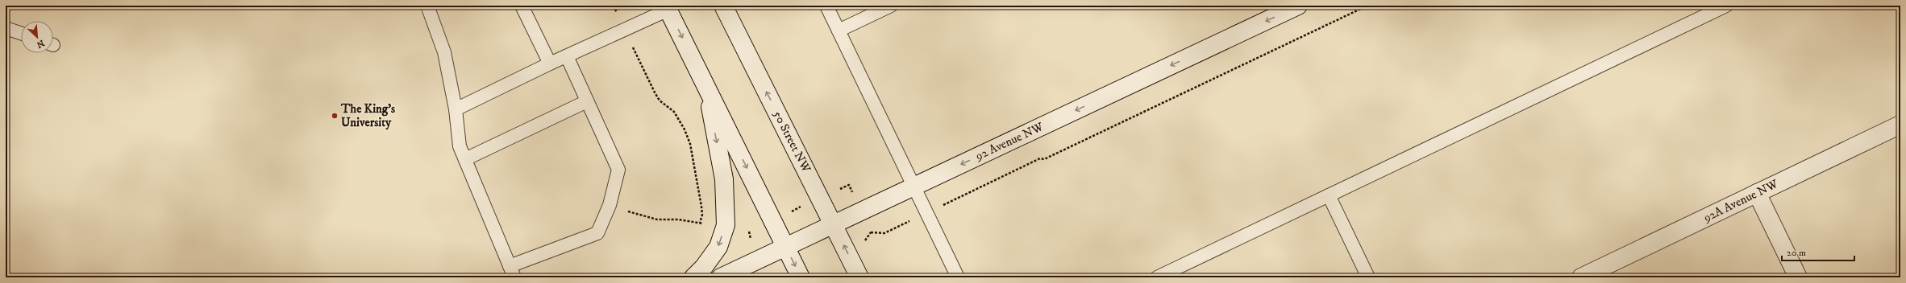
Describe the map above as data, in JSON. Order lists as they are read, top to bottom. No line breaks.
{"streets":{"street":["50 Street NW","92 Avenue NW","92A Avenue NW"]},"crossings":[["50 Street NW","92 Avenue NW"]],"one_way":["92 Avenue NW"],"places":["The King's University"],"scale_bar":"20 m","north":"bottom right"}
